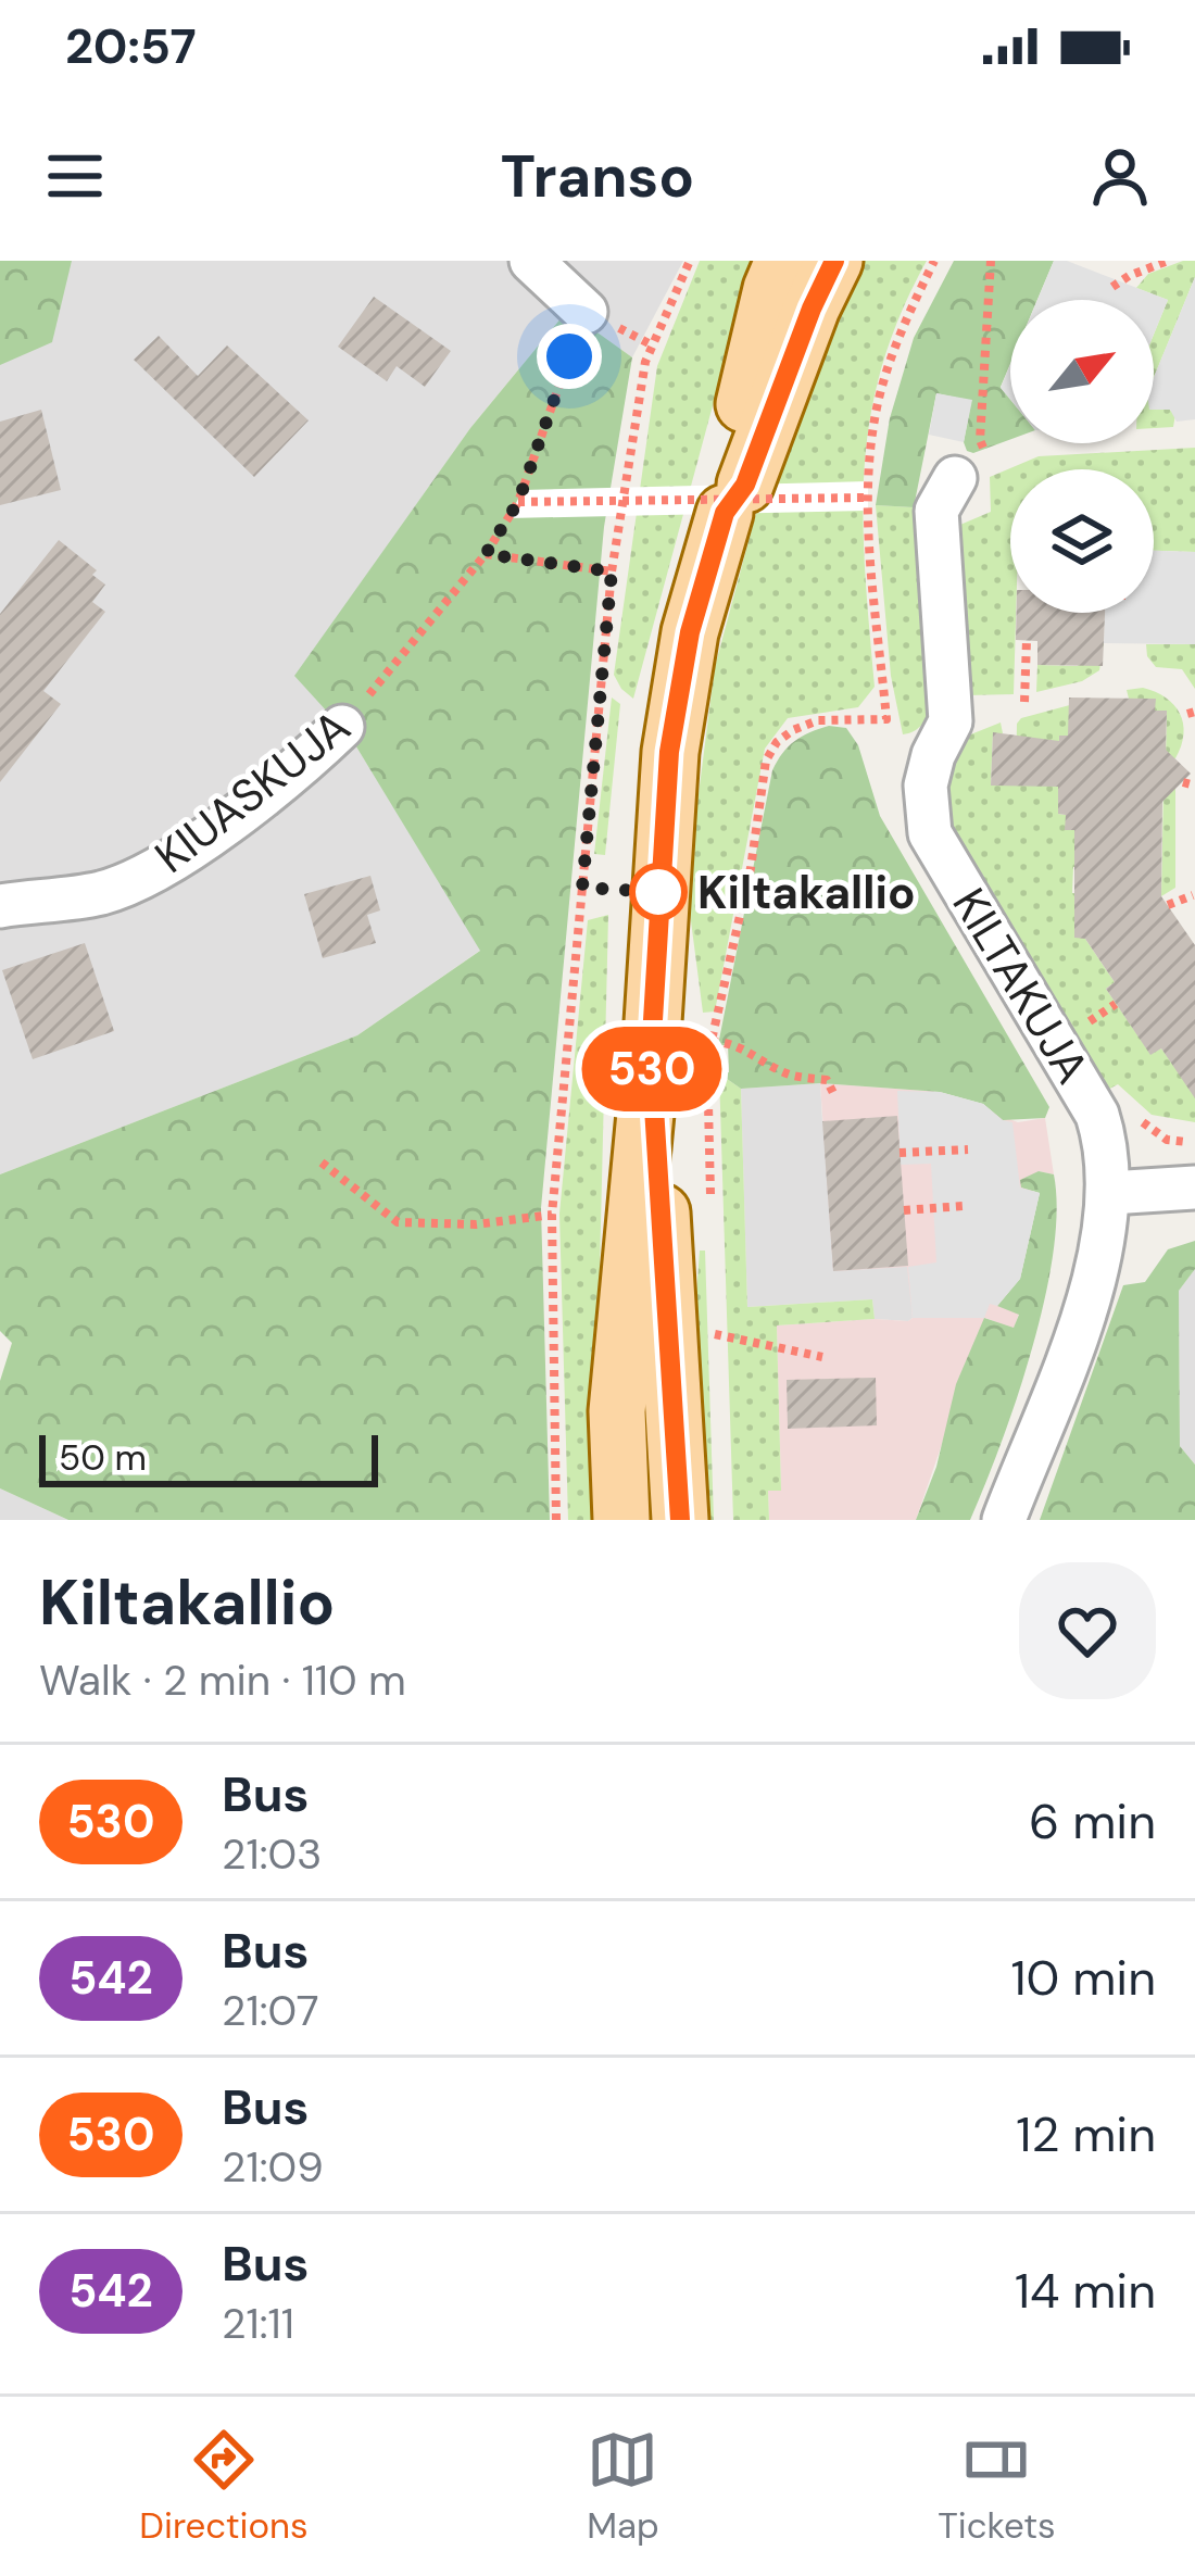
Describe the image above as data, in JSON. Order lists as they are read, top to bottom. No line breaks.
{"streets":{"street":["KIUASKUJA","KILTAKUJA"]},"places":["Kiltakallio"],"lines":["bus line 530"],"scale_bar":"50 m","north":"top right","page":{"status":"20:57","header":"Transo","on_map":"530","scale":"50 m","heading":["Kiltakallio","Walk · 2 min · 110 m"],"list":[{"mark":"530","name":"Bus","note":"21:03","value":"6 min"},{"mark":"542","name":"Bus","note":"21:07","value":"10 min"},{"mark":"530","name":"Bus","note":"21:09","value":"12 min"},{"mark":"542","name":"Bus","note":"21:11","value":"14 min"}],"tabs":["Directions","Map","Tickets"]}}
